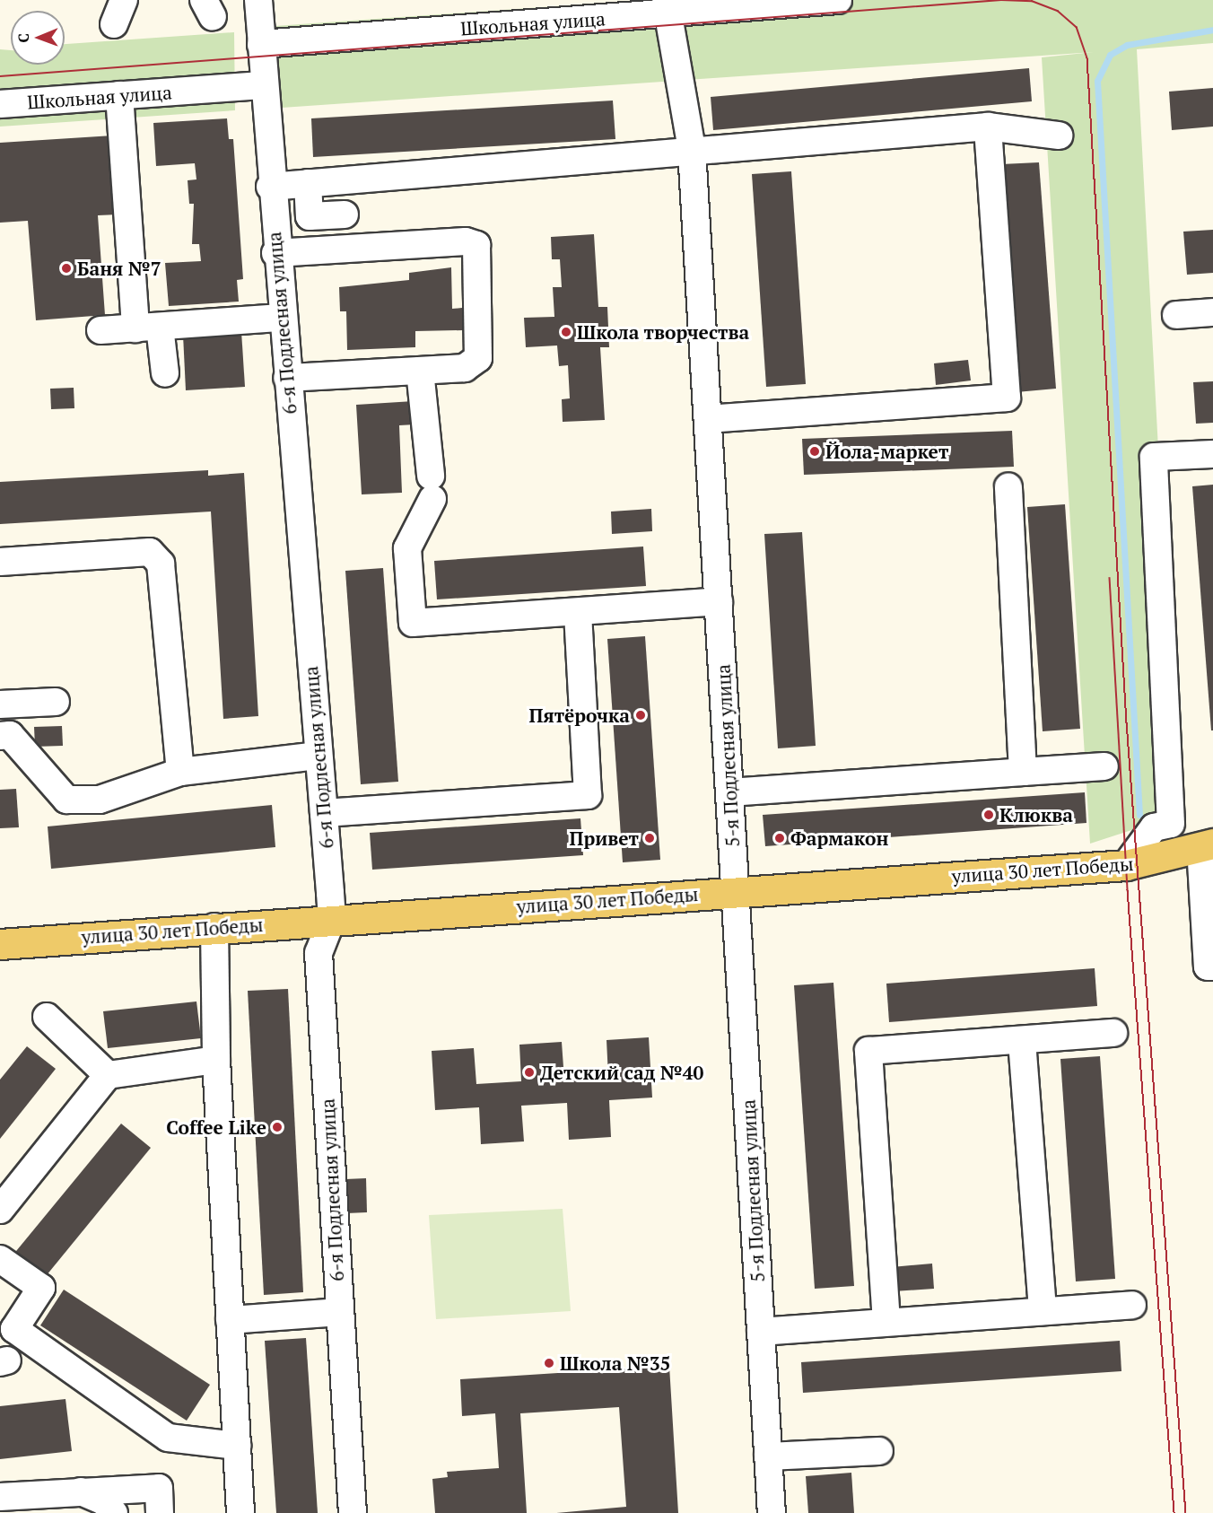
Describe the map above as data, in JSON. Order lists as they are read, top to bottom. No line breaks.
{"streets":{"main road":["улица 30 лет Победы"],"street":["Школьная улица","6-я Подлесная улица","5-я Подлесная улица"]},"crossings":[["Школьная улица","6-я Подлесная улица"],["Школьная улица","5-я Подлесная улица"],["6-я Подлесная улица","улица 30 лет Победы"],["5-я Подлесная улица","улица 30 лет Победы"]],"places":["Баня №7","Школа творчества","Йола-маркет","Пятёрочка","Клюква","Привет","Фармакон","Детский сад №40","Coffee Like","Школа №35"],"north":"left"}
